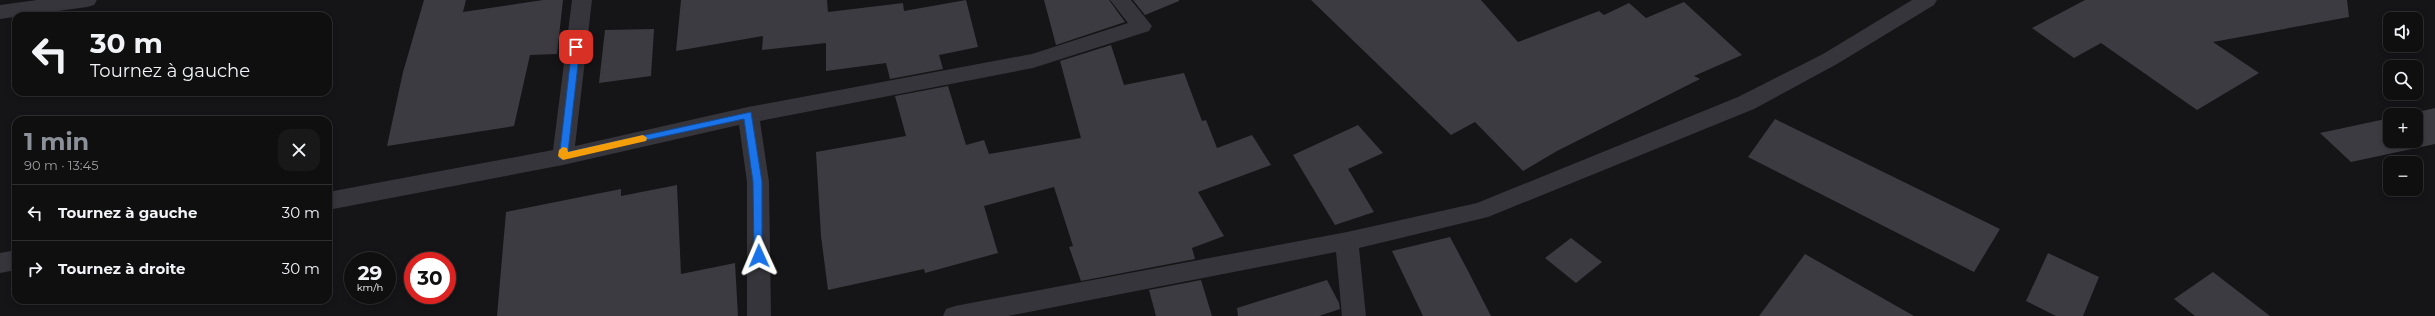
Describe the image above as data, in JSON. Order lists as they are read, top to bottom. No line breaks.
{"page":{"map_buttons":["+","−"],"turn":["30 m","Tournez à gauche"],"heading":["1 min","90 m · 13:45"],"list":[{"name":"Tournez à gauche","value":"30 m"},{"name":"Tournez à droite","value":"30 m"}],"speed":"29 km/h","limit":"30"}}
